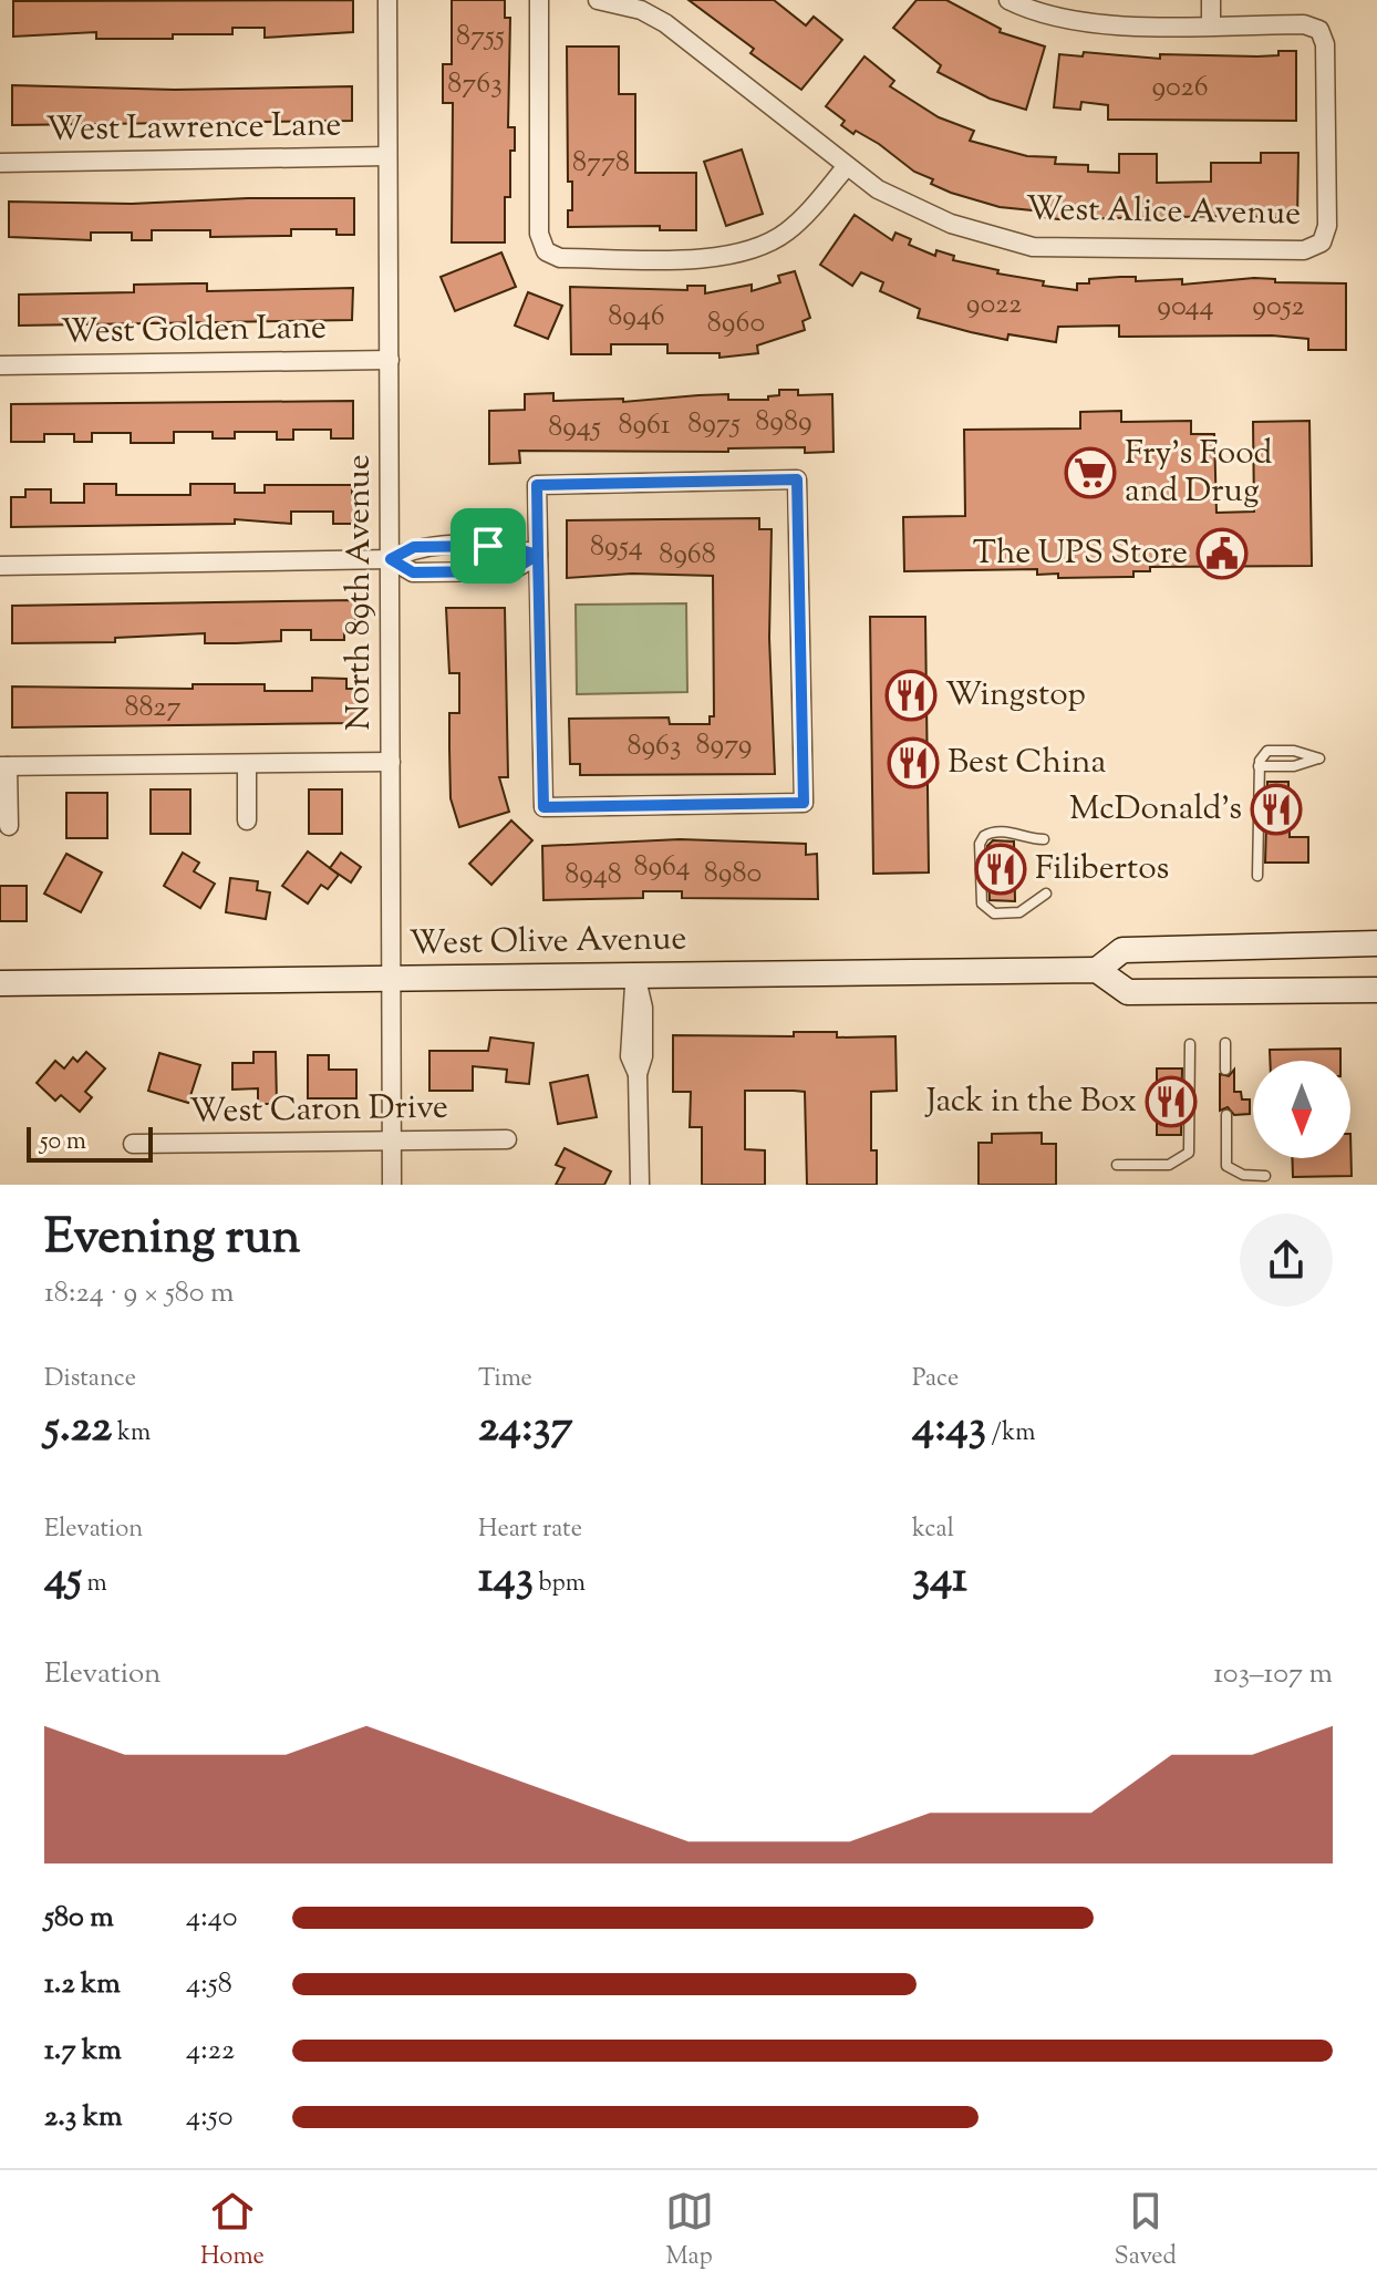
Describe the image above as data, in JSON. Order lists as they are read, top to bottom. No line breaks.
{"streets":{"main road":["West Olive Avenue"],"street":["West Lawrence Lane","West Alice Avenue","West Golden Lane","North 89th Avenue","West Caron Drive"]},"crossings":[["West Lawrence Lane","North 89th Avenue"],["West Golden Lane","North 89th Avenue"],["North 89th Avenue","West Olive Avenue"],["North 89th Avenue","West Caron Drive"]],"places":{"supermarket":["Fry's Food and Drug"],"public building":["The UPS Store"],"restaurant":["Wingstop","Best China","McDonald's","Filibertos","Jack in the Box"]},"house_numbers":["8755","8763","9026","8778","9022","9044","9052","8946","8960","8989","8975","8961","8945","8954","8968","8827","8979","8963","8964","8980","8948"],"scale_bar":"50 m","north":"bottom","page":{"scale":"50 m","heading":["Evening run","18:24 · 9 × 580 m"],"stats":[["Distance","5.22 km"],["Time","24:37"],["Pace","4:43 /km"],["Elevation","45 m"],["Heart rate","143 bpm"],["kcal","341"]],"chart":["Elevation","103–107 m"],"list":[{"name":"580 m","note":"4:40"},{"name":"1.2 km","note":"4:58"},{"name":"1.7 km","note":"4:22"},{"name":"2.3 km","note":"4:50"}],"tabs":["Home","Map","Saved"]}}
